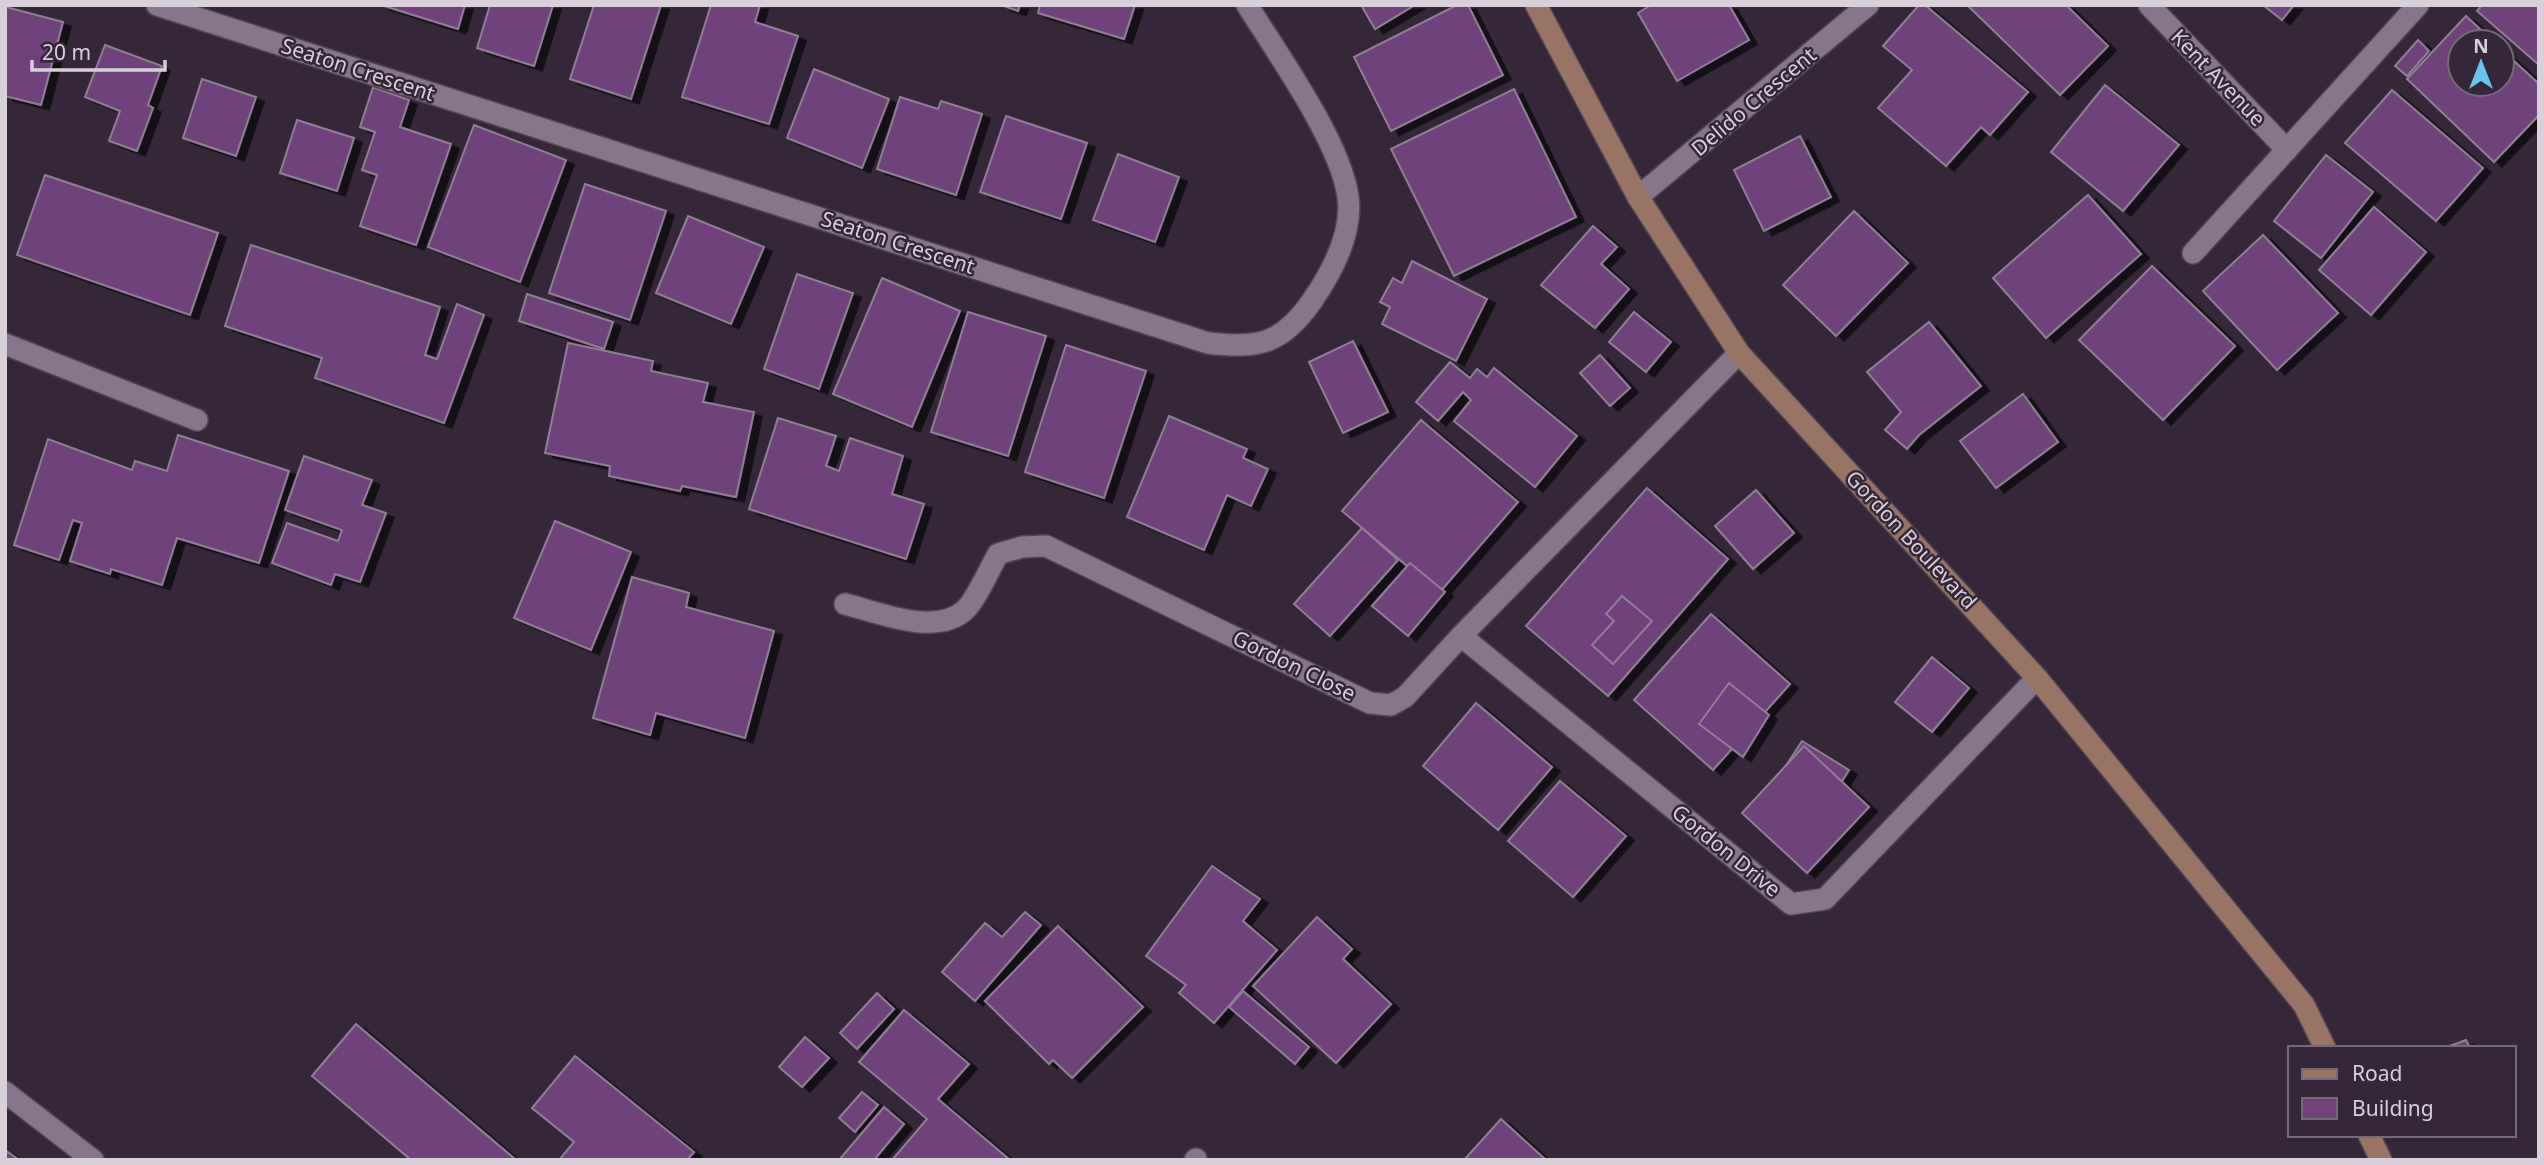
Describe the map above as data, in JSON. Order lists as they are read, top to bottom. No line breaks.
{"streets":{"street":["Seaton Crescent","Kent Avenue","Delido Crescent","Gordon Boulevard","Gordon Close","Gordon Drive"]},"crossings":[["Delido Crescent","Gordon Boulevard"],["Gordon Boulevard","Gordon Close"],["Gordon Boulevard","Gordon Drive"],["Gordon Close","Gordon Drive"]],"legend":["Road","Building"],"scale_bar":"20 m","north":"top"}
